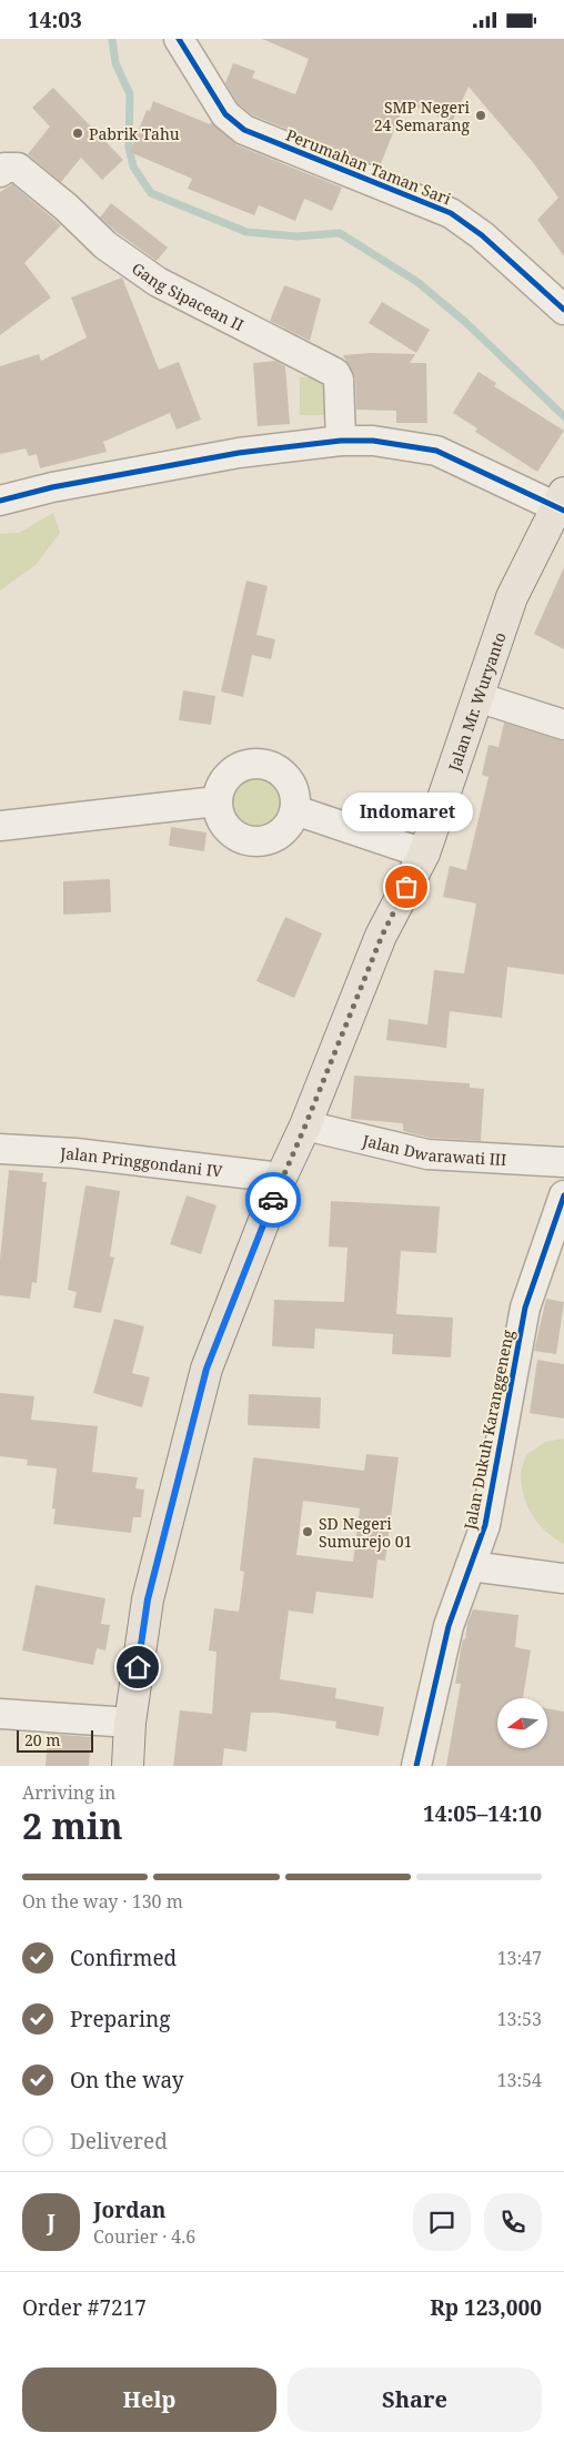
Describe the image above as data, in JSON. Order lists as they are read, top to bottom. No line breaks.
{"streets":{"main road":["Jalan Mr. Wuryanto"],"street":["Perumahan Taman Sari","Gang Sipacean II","Jalan Dwarawati III","Jalan Pringgondani IV","Jalan Dukuh Karanggeneng"]},"crossings":[["Jalan Mr. Wuryanto","Jalan Dwarawati III"],["Jalan Mr. Wuryanto","Jalan Pringgondani IV"]],"places":["SMP Negeri 24 Semarang","Pabrik Tahu","Indomaret","SD Negeri Sumurejo 01"],"scale_bar":"20 m","north":"left","page":{"status":"14:03","bubble":"Indomaret","scale":"20 m","heading":["2 min","Arriving in","14:05–14:10"],"panel":["Jordan","Courier · 4.6","Order #7217","Rp 123,000"],"bar":"On the way · 130 m","list":[["Confirmed","13:47"],["Preparing","13:53"],["On the way","13:54"],"Delivered"],"round":"J","buttons":["Help","Share"]}}
